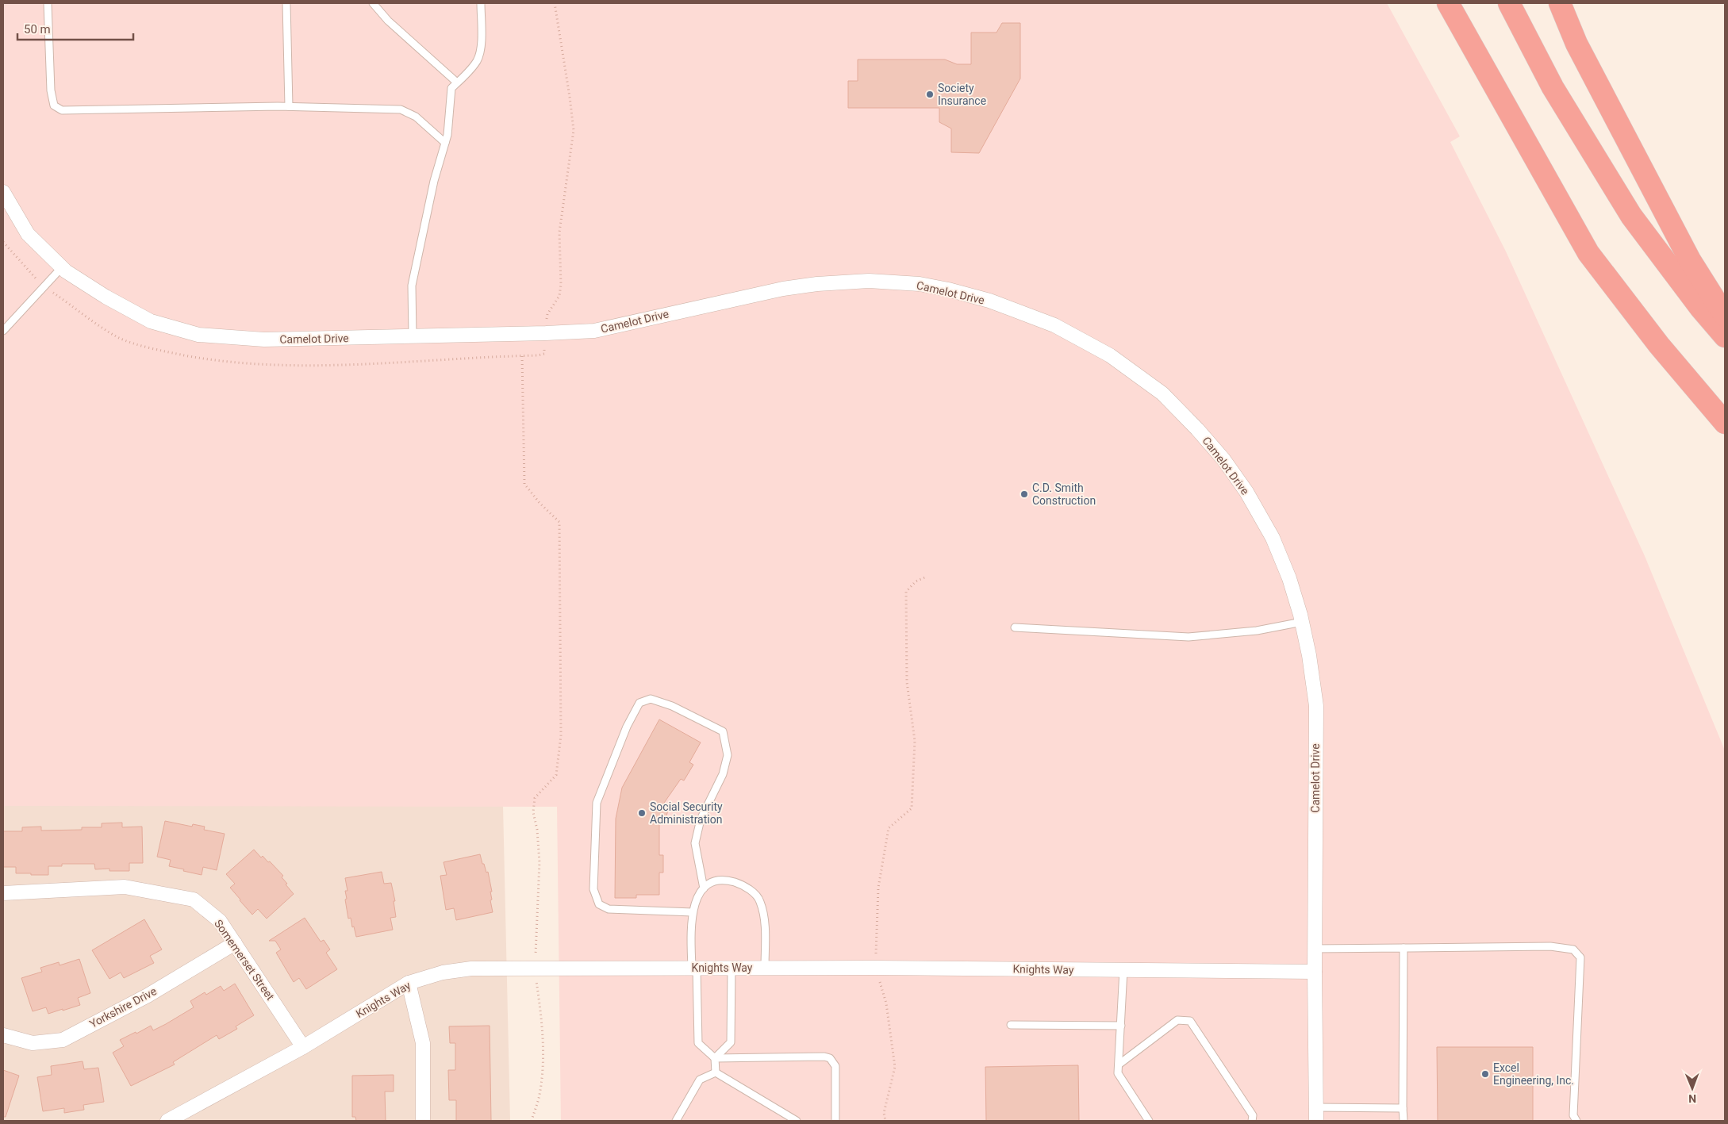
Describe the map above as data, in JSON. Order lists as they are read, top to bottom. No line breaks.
{"streets":{"street":["Camelot Drive","Somemerset Street","Knights Way","Yorkshire Drive"]},"crossings":[["Camelot Drive","Knights Way"],["Somemerset Street","Knights Way"],["Somemerset Street","Yorkshire Drive"]],"places":["Society Insurance","C.D. Smith Construction","Social Security Administration","Excel Engineering, Inc."],"scale_bar":"50 m","north":"bottom"}
